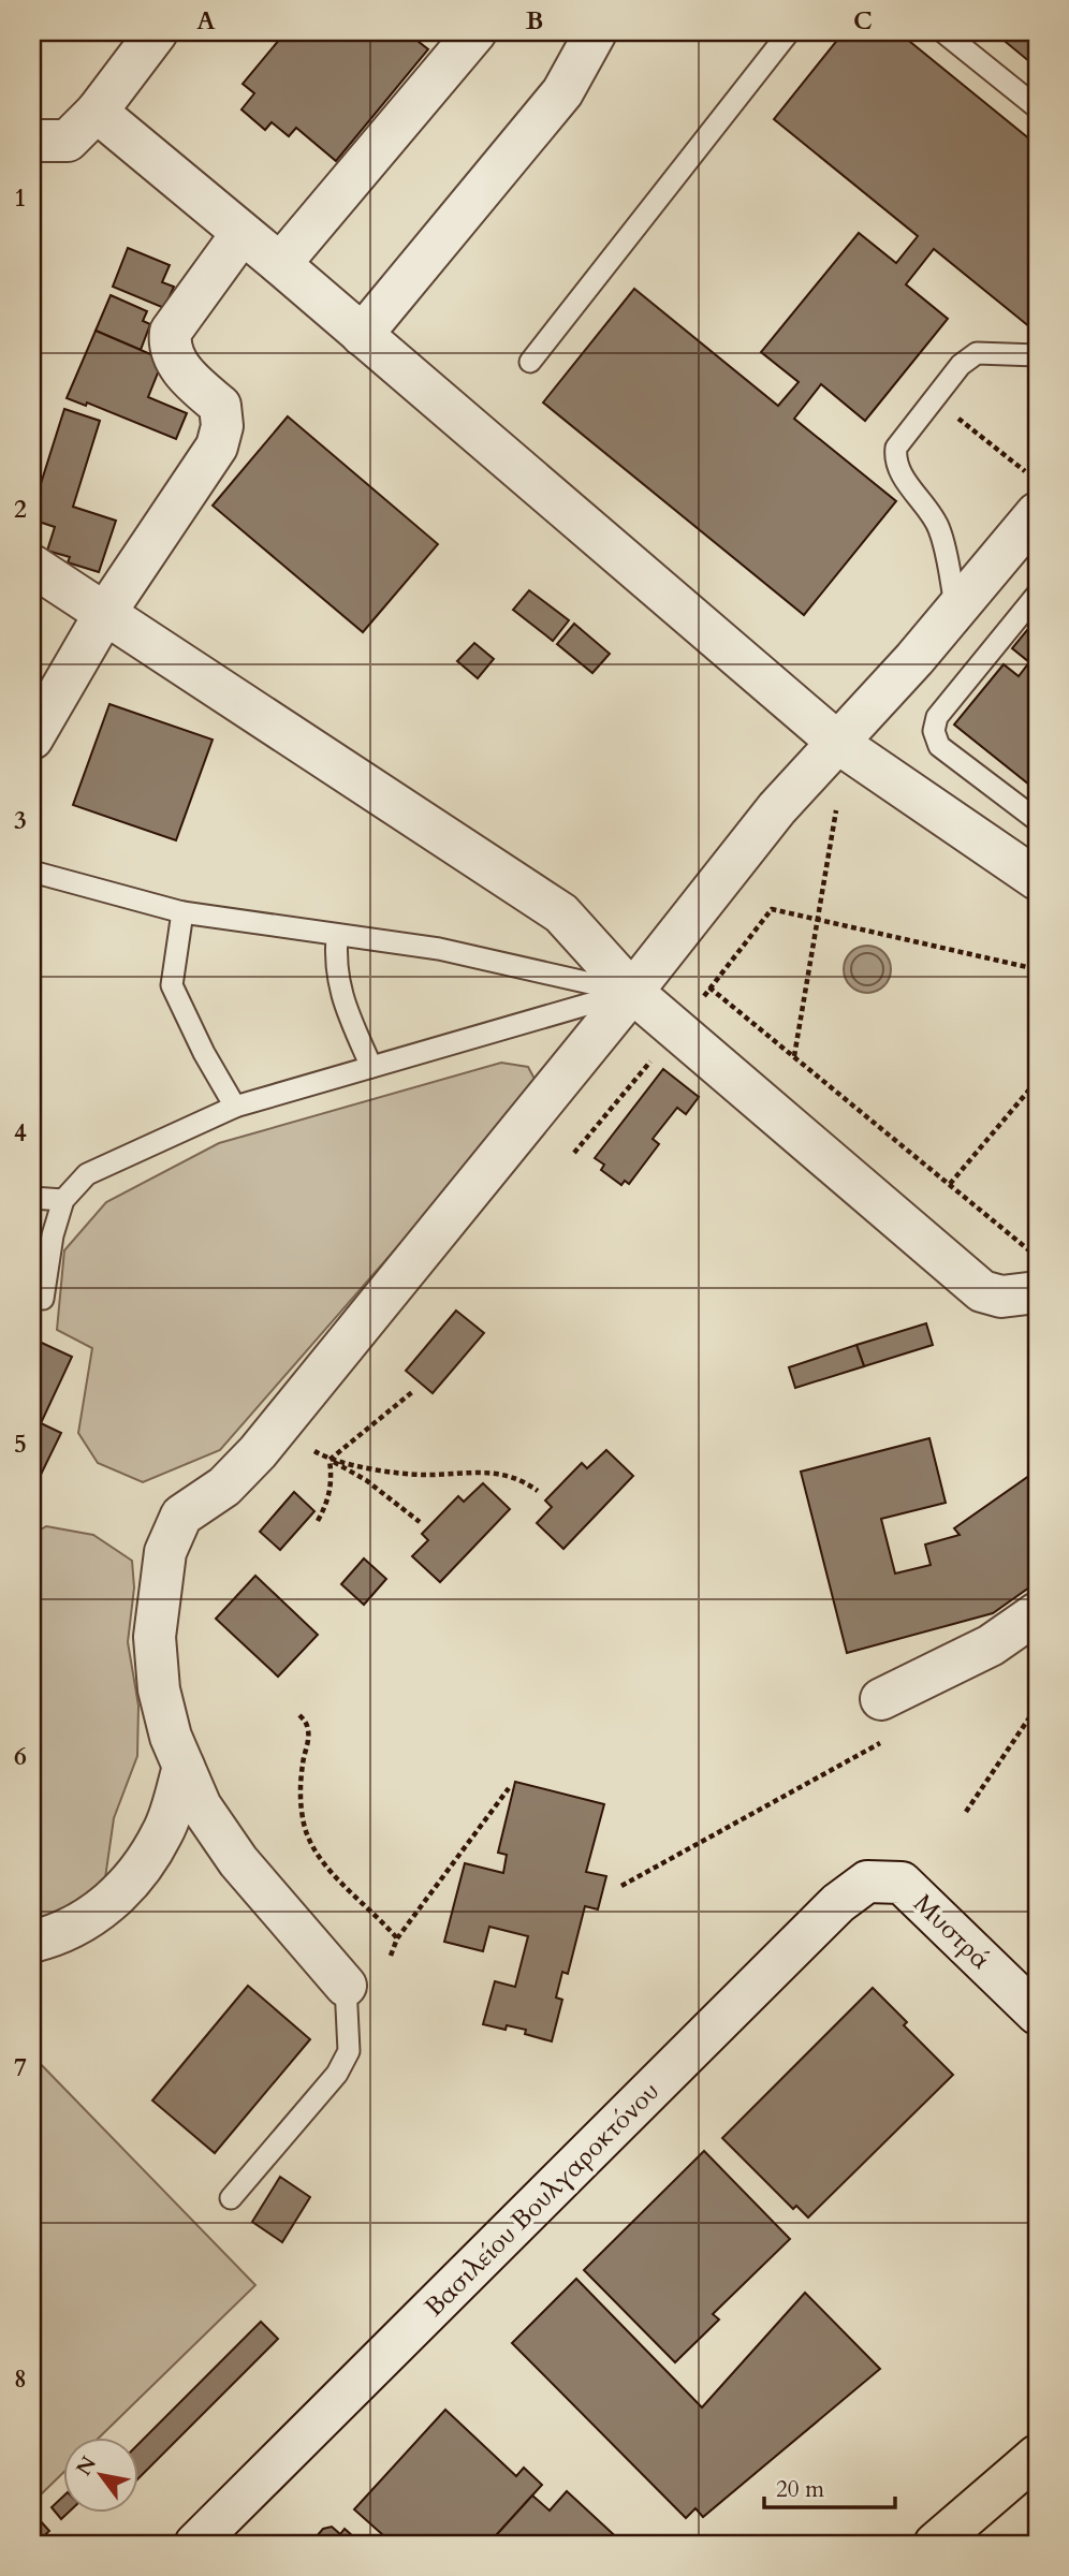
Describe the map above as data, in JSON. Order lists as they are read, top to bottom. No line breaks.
{"streets":{"street":["Μυστρά","Βασιλείου Βουλγαροκτόνου"]},"crossings":[["Μυστρά","Βασιλείου Βουλγαροκτόνου"]],"scale_bar":"20 m","north":"top left","grid":{"columns":["A","B","C"],"rows":["1","2","3","4","5","6","7","8"]}}
